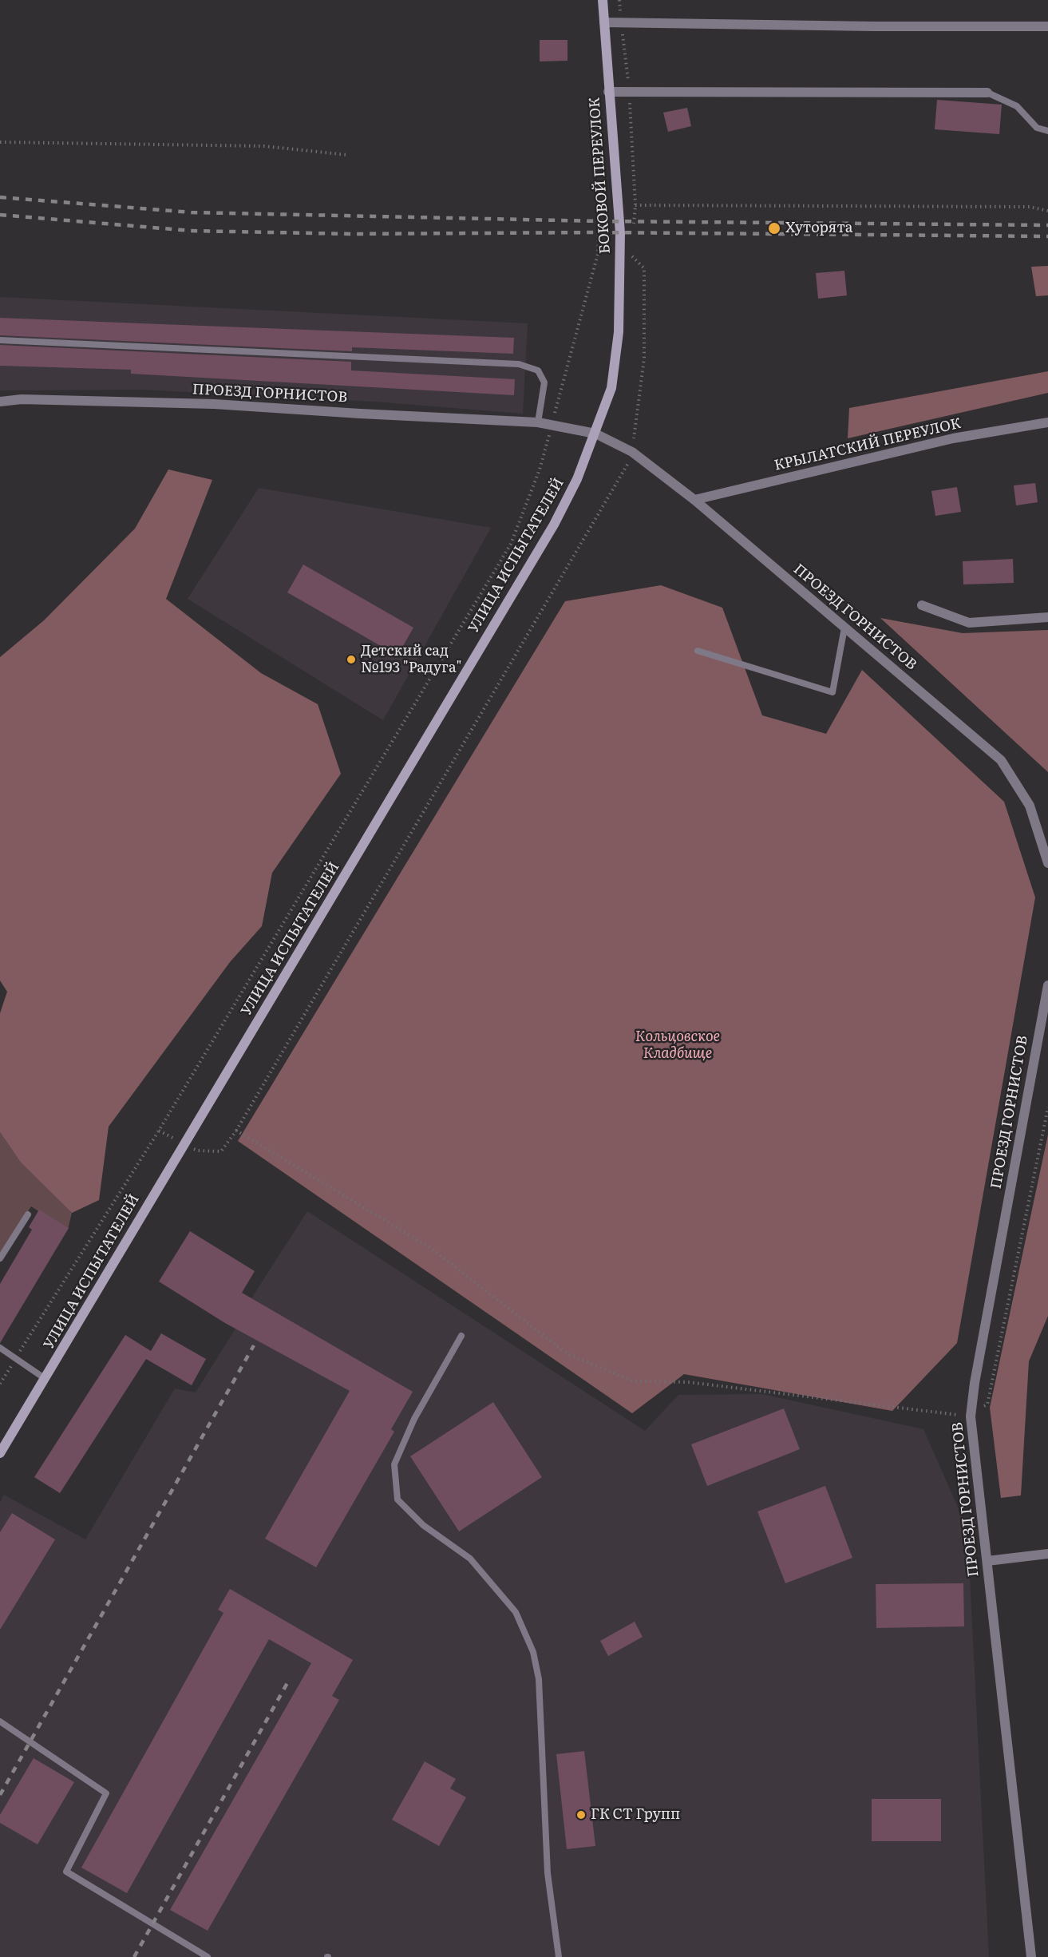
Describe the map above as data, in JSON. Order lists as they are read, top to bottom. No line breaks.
{"streets":{"main road":["БОКОВОЙ ПЕРЕУЛОК","УЛИЦА ИСПЫТАТЕЛЕЙ"],"street":["ПРОЕЗД ГОРНИСТОВ","КРЫЛАТСКИЙ ПЕРЕУЛОК"]},"crossings":[["БОКОВОЙ ПЕРЕУЛОК","ПРОЕЗД ГОРНИСТОВ"],["БОКОВОЙ ПЕРЕУЛОК","УЛИЦА ИСПЫТАТЕЛЕЙ"],["ПРОЕЗД ГОРНИСТОВ","КРЫЛАТСКИЙ ПЕРЕУЛОК"],["ПРОЕЗД ГОРНИСТОВ","УЛИЦА ИСПЫТАТЕЛЕЙ"]],"parks":["Кольцовское Кладбище"],"places":["Хуторята","Детский сад №193 \"Радуга\"","ГК СТ Групп"]}
